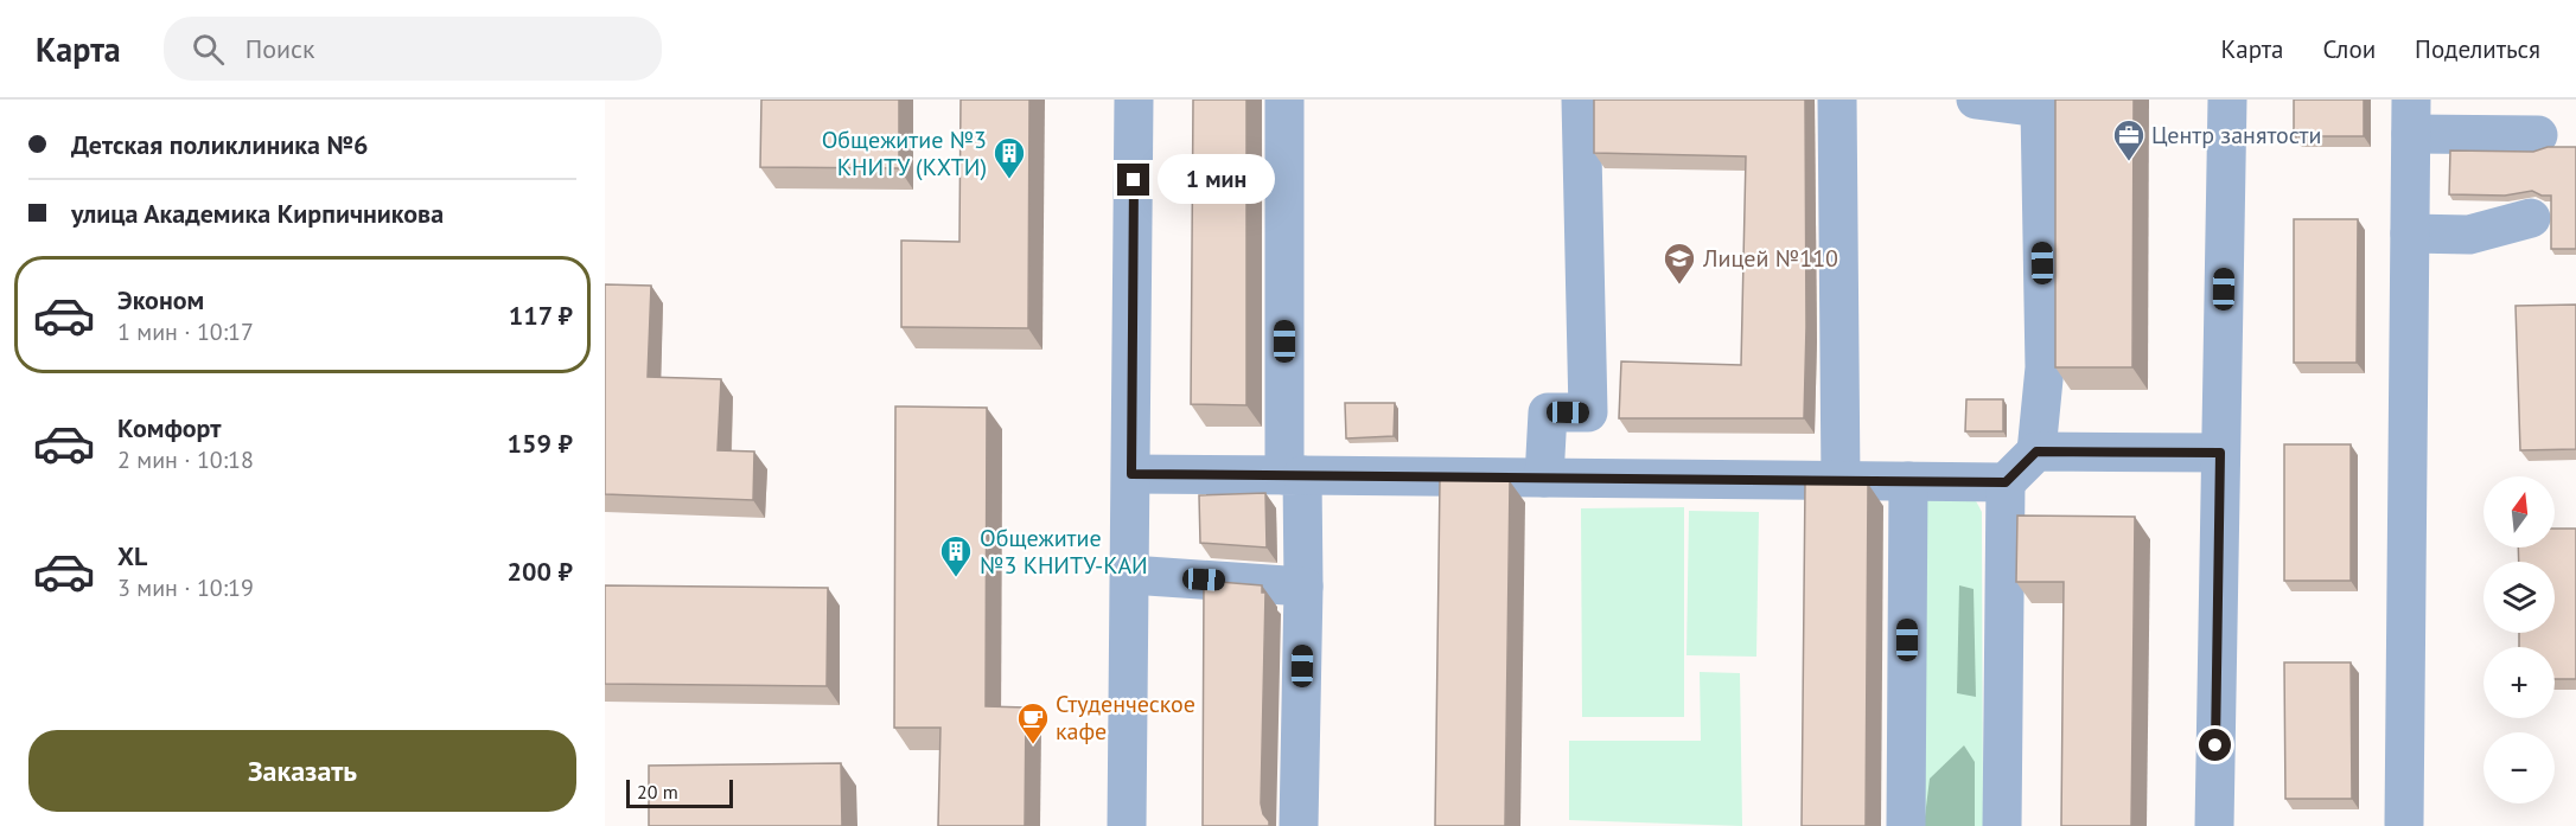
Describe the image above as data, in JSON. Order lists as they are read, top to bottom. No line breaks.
{"places":{"office":["Центр занятости"],"building":["Общежитие №3 КНИТУ (КХТИ)","Общежитие №3 КНИТУ-КАИ"],"school or university":["Лицей №110"],"cafe":["Студенческое кафе"]},"scale_bar":"20 m","north":"top","page":{"header":"Карта","search":"Поиск","nav":["Карта","Слои","Поделиться"],"banner":["Детская поликлиника №6","улица Академика Кирпичникова"],"bubble":"1 мин","list":[{"name":"Эконом","note":"1 мин · 10:17","value":"117 ₽"},{"name":"Комфорт","note":"2 мин · 10:18","value":"159 ₽"},{"name":"XL","note":"3 мин · 10:19","value":"200 ₽"}],"map_buttons":["+","−"],"buttons":"Заказать","scale":"20 m"}}
